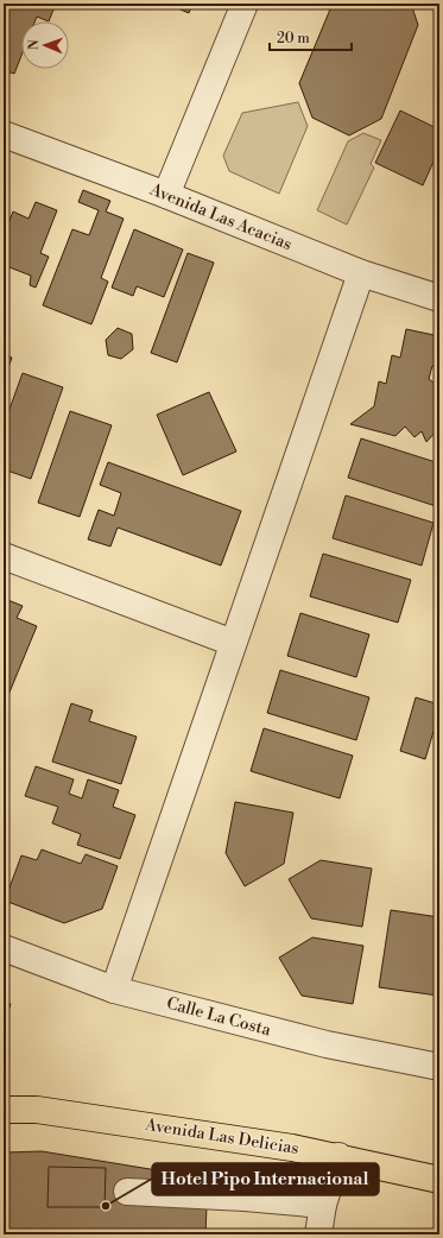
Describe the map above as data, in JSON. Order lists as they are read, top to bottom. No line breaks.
{"streets":{"main road":["Avenida Las Delicias"],"street":["Avenida Las Acacias","Calle La Costa"]},"places":["Hotel Pipo Internacional"],"scale_bar":"20 m","north":"left"}
